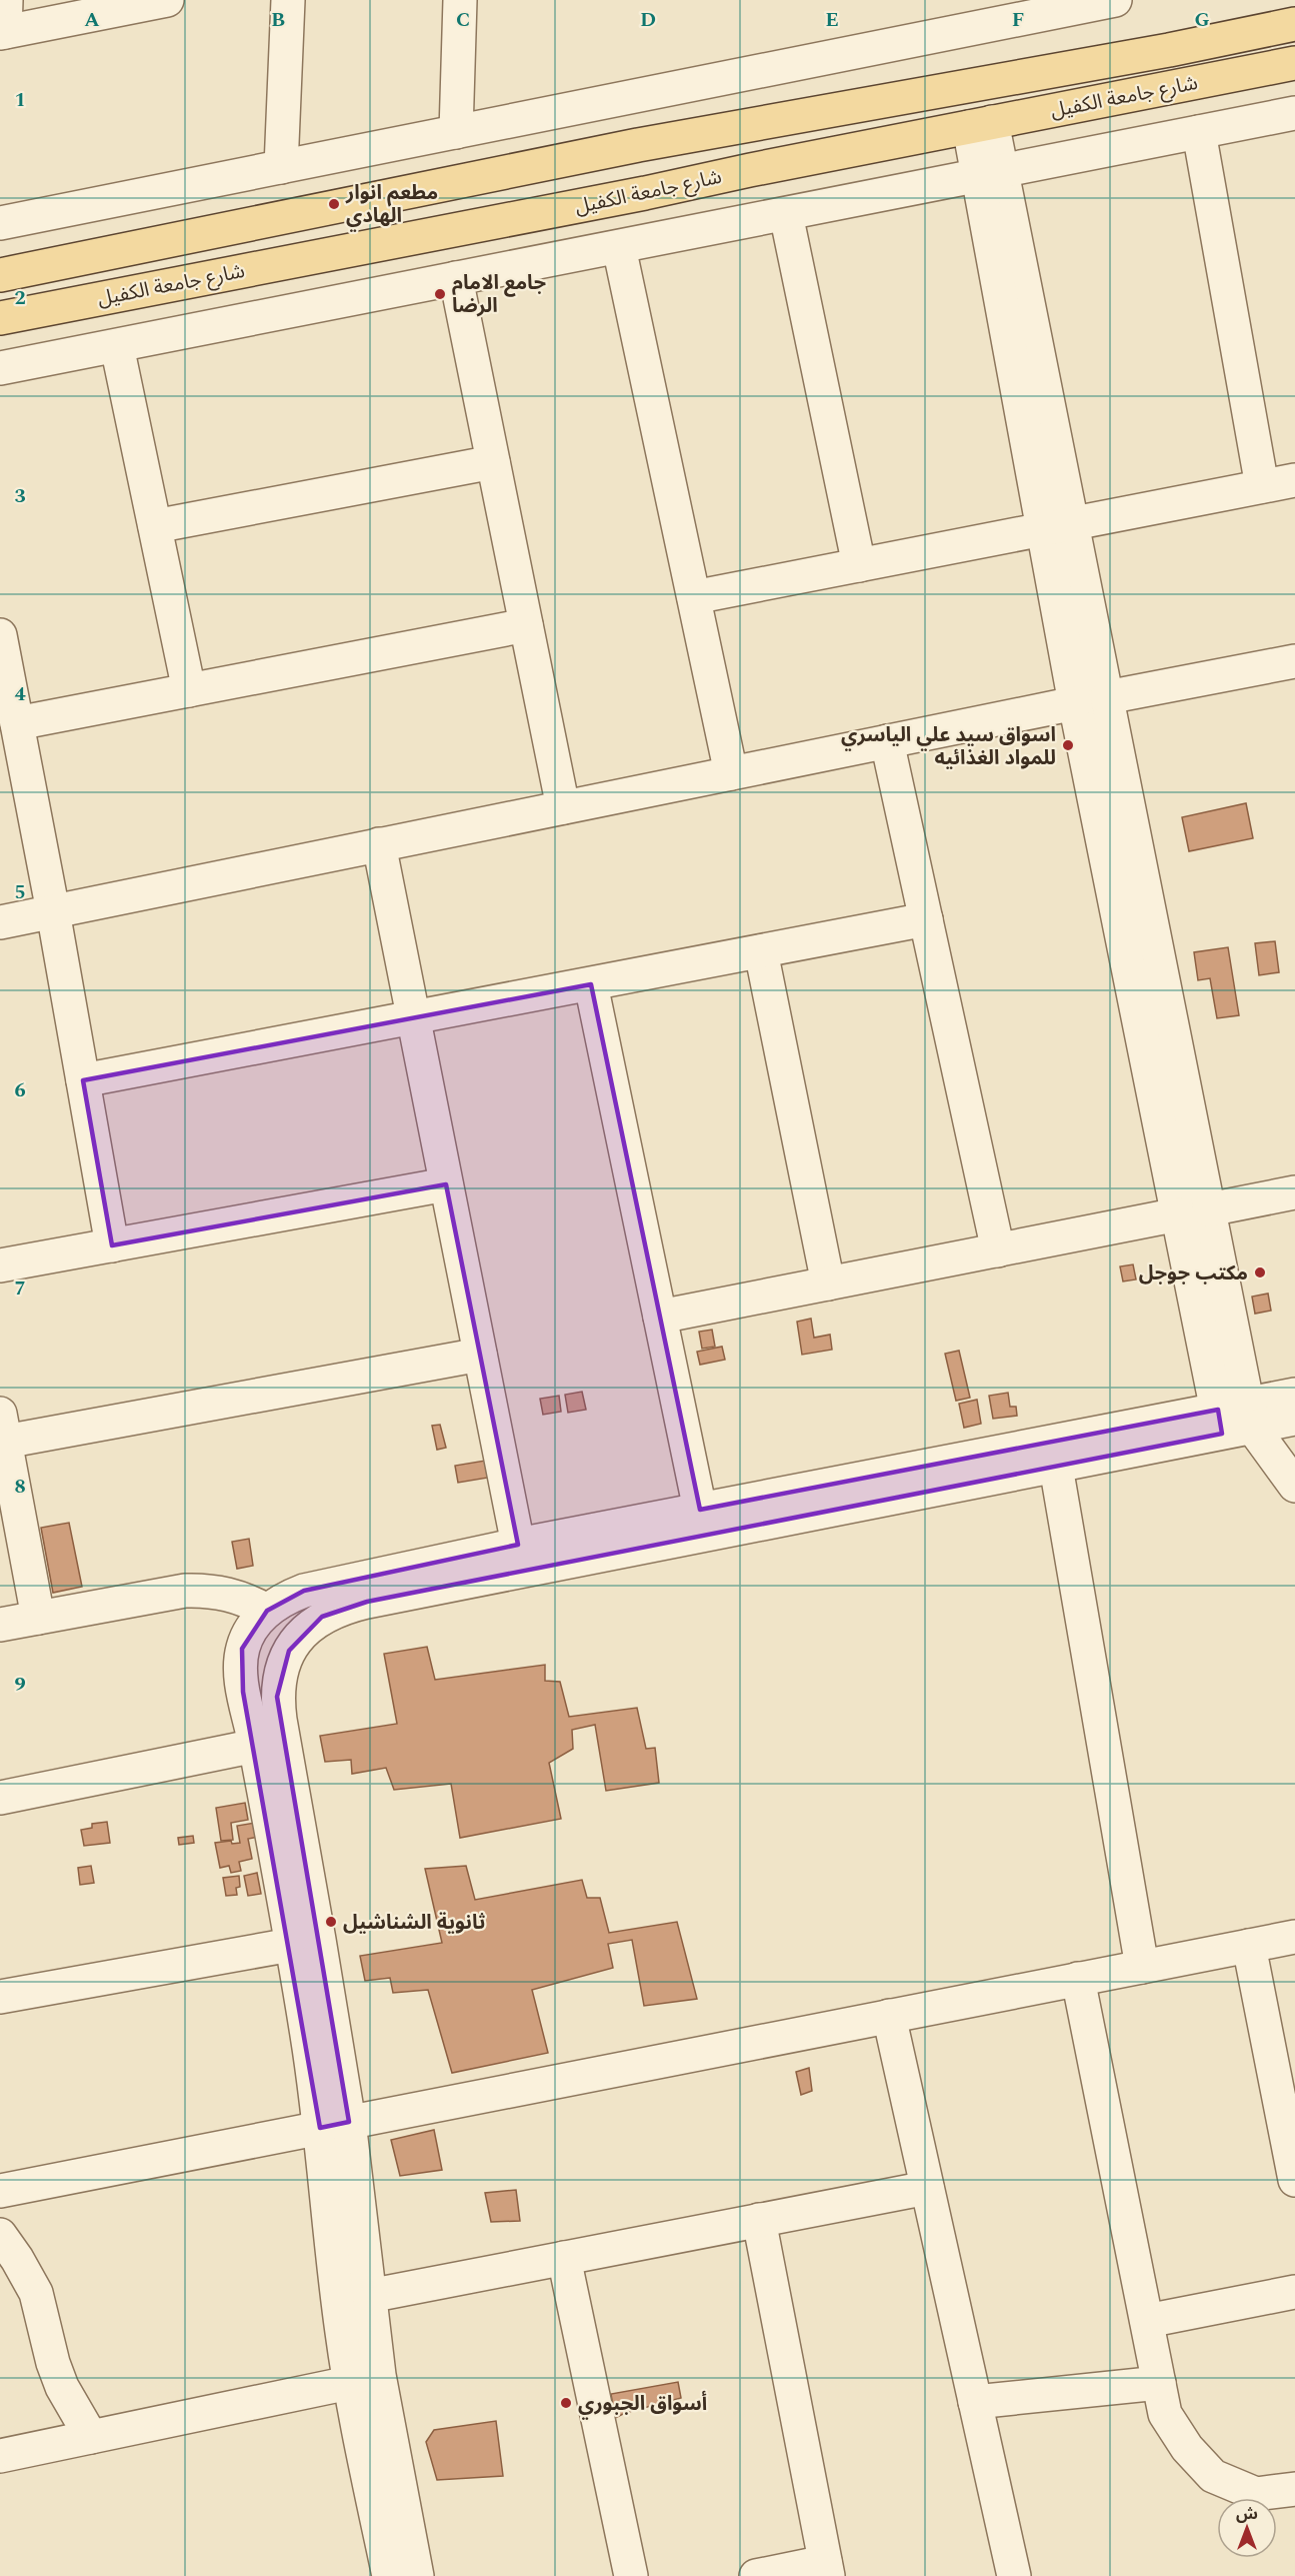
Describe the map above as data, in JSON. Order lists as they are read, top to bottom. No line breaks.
{"streets":{"main road":["شارع جامعة الكفيل"]},"places":["مطعم انوار الهادي","جامع الامام الرضا","اسواق سيد علي الياسري للمواد الغذائيه","مكتب جوجل","ثانوية الشناشيل","أسواق الجبوري"],"north":"top","grid":{"columns":["A","B","C","D","E","F","G"],"rows":["1","2","3","4","5","6","7","8","9"]}}
